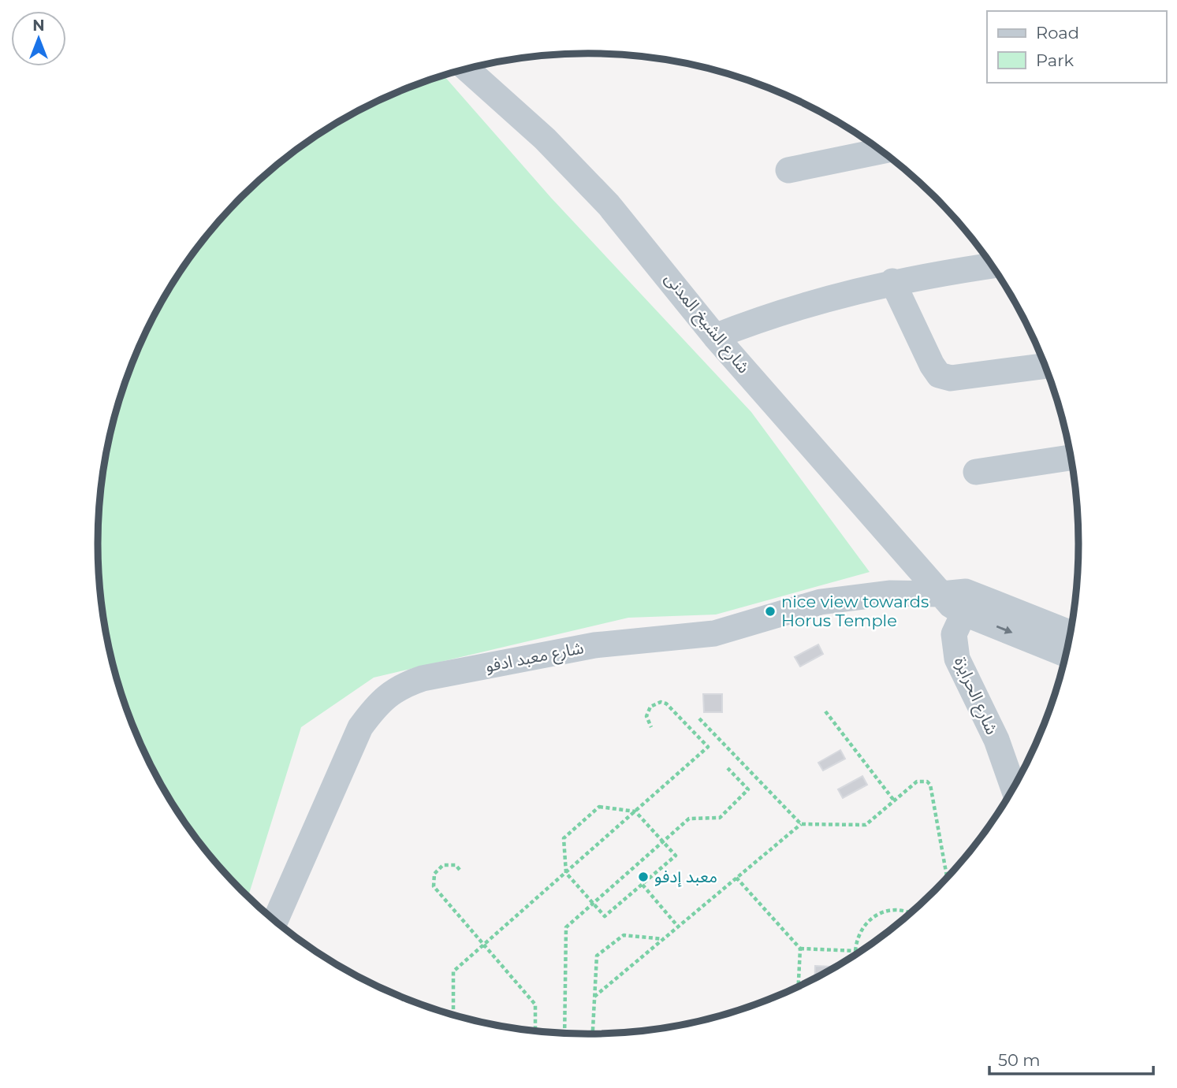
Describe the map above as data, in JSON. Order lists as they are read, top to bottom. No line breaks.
{"streets":{"street":["شارع الشيخ المدنى","شارع معبد ادفو","شارع الحرايزة"]},"crossings":[["شارع الشيخ المدنى","شارع معبد ادفو"]],"places":["nice view towards Horus Temple","معبد إدفو"],"legend":["Road","Park"],"scale_bar":"50 m","north":"top"}
